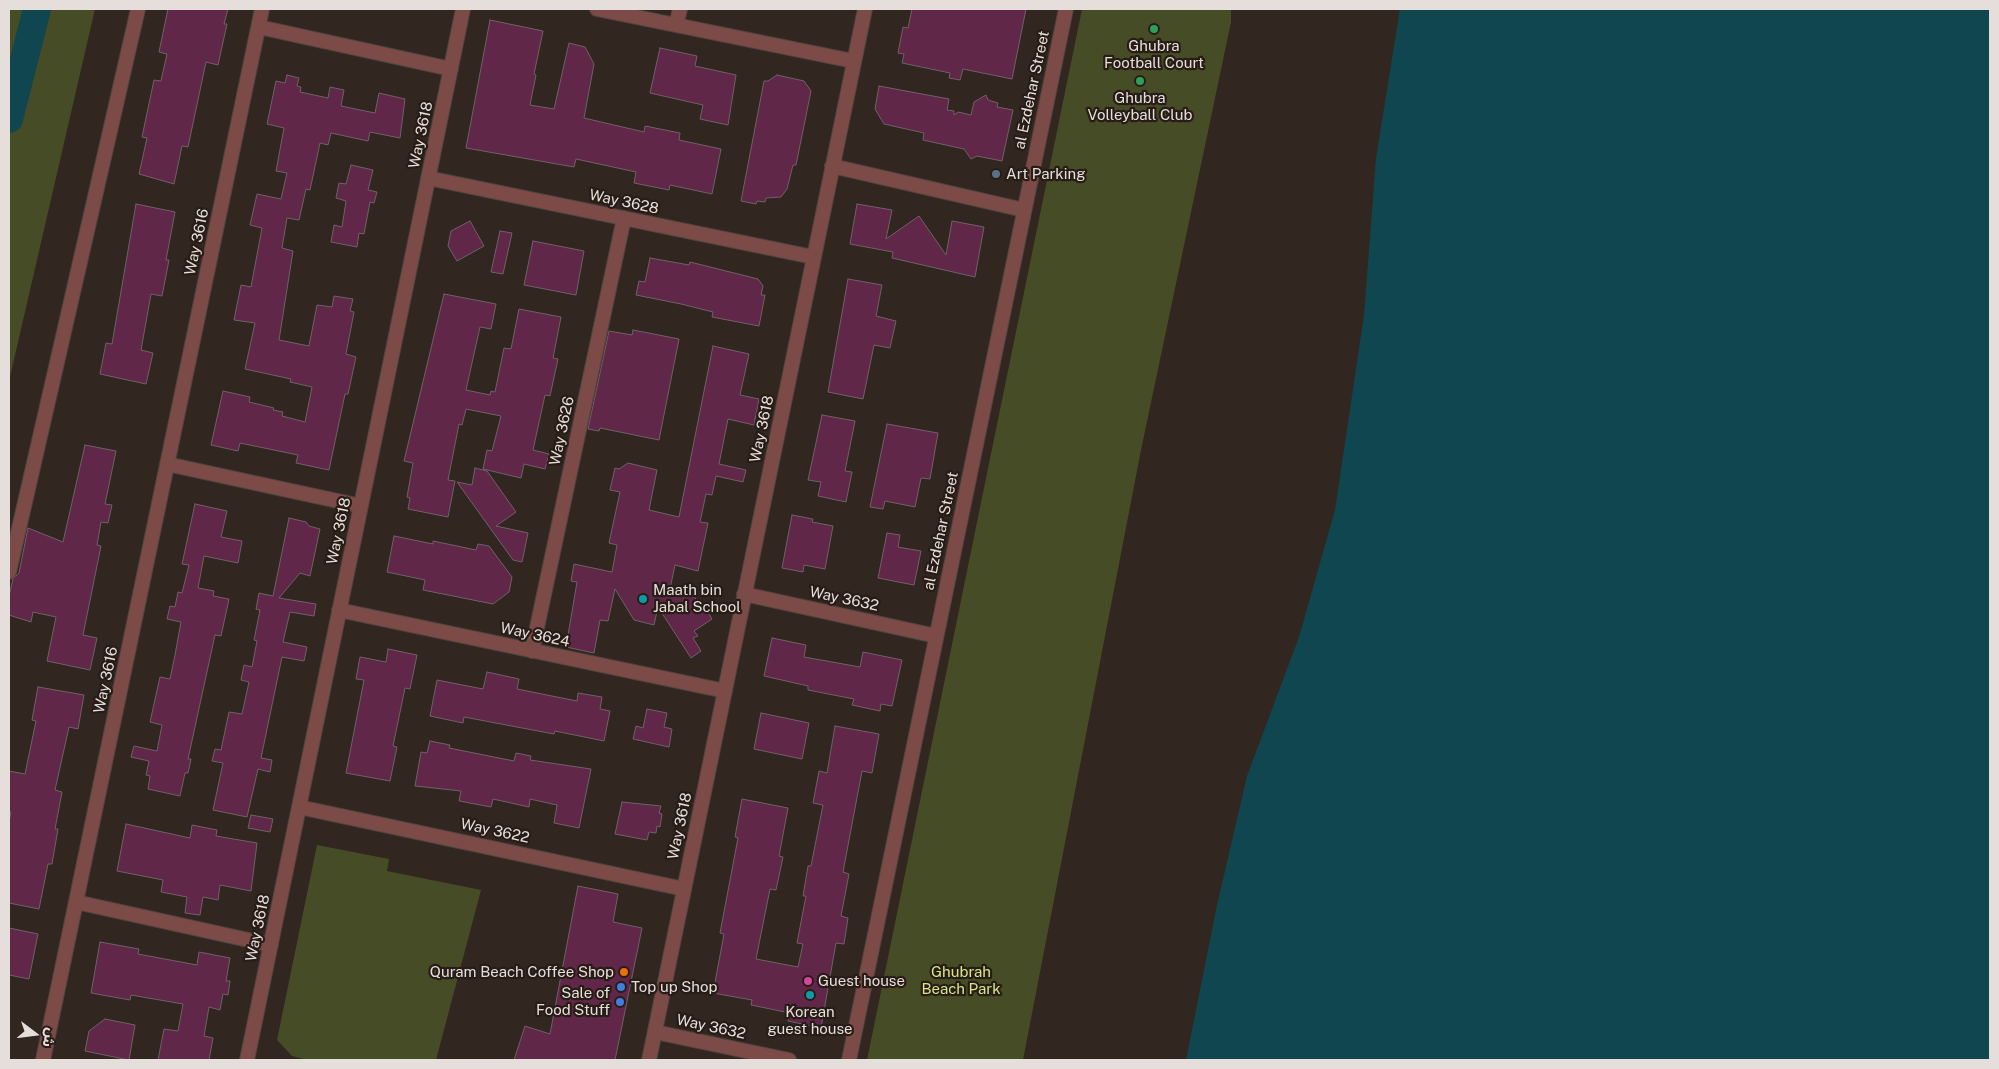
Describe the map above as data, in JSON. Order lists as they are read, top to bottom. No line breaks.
{"streets":{"street":["al Ezdehar Street","Way 3618","Way 3628","Way 3616","Way 3626","Way 3632","Way 3624","Way 3622"]},"crossings":[["al Ezdehar Street","Way 3632"],["Way 3618","Way 3628"],["Way 3618","Way 3632"],["Way 3618","Way 3624"],["Way 3618","Way 3622"],["Way 3628","Way 3626"],["Way 3626","Way 3624"]],"parks":["Ghubrah Beach Park"],"places":["Ghubra Football Court","Ghubra Volleyball Club","Art Parking","Maath bin Jabal School","Quram Beach Coffee Shop","Guest house","Top up Shop","Korean guest house","Sale of Food Stuff"],"north":"right"}
